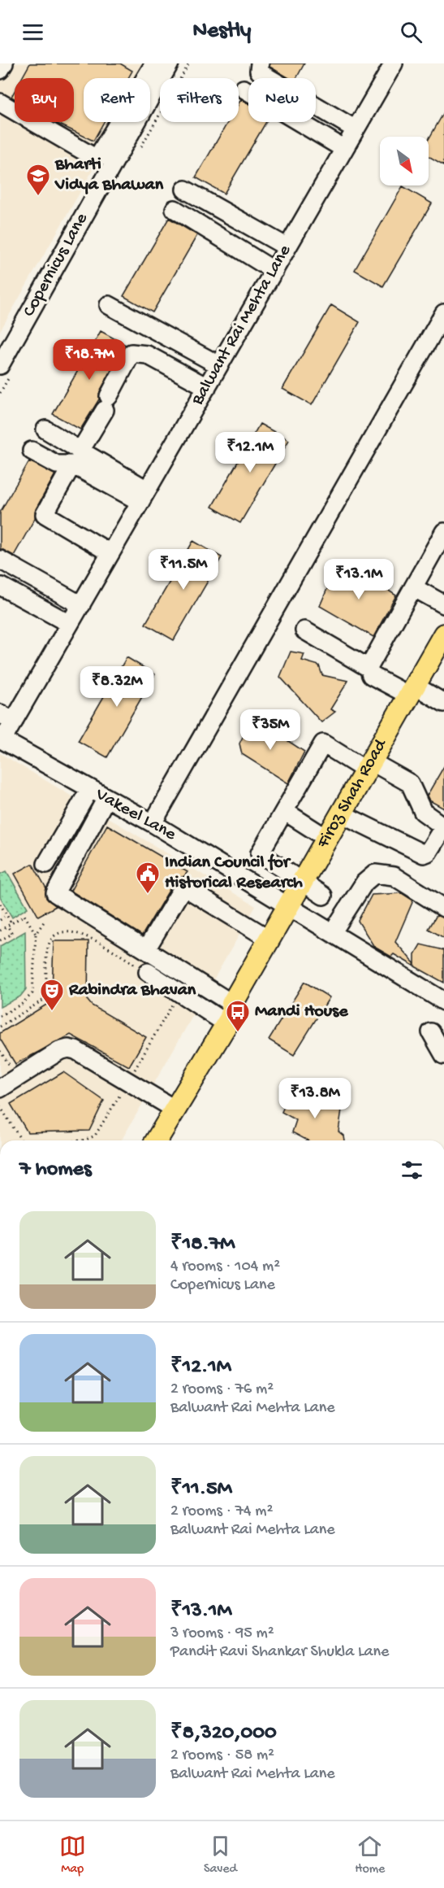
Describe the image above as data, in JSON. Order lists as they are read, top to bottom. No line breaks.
{"streets":{"main road":["Firoz Shah Road"],"street":["Copernicus Lane","Balwant Rai Mehta Lane","Vakeel Lane"]},"crossings":[["Balwant Rai Mehta Lane","Vakeel Lane"],["Firoz Shah Road","Vakeel Lane"]],"places":{"school or university":["Bharti Vidya Bhawan"],"public building":["Indian Council for Historical Research"],"theatre":["Rabindra Bhavan"],"bus stop":["Mandi House"]},"north":"bottom right","page":{"header":"Nestly","chip":["Buy","Rent","Filters","New"],"price":["₹18.7M","₹12.1M","₹11.5M","₹13.1M","₹8.32M","₹35M","₹13.8M"],"heading":"7 homes","list":[{"name":"₹18.7M","note":"4 rooms · 104 m² · Copernicus Lane"},{"name":"₹12.1M","note":"2 rooms · 76 m² · Balwant Rai Mehta Lane"},{"name":"₹11.5M","note":"2 rooms · 74 m² · Balwant Rai Mehta Lane"},{"name":"₹13.1M","note":"3 rooms · 95 m² · Pandit Ravi Shankar Shukla Lane"},{"name":"₹8,320,000","note":"2 rooms · 58 m² · Balwant Rai Mehta Lane"}],"tabs":["Map","Saved","Home"]}}
